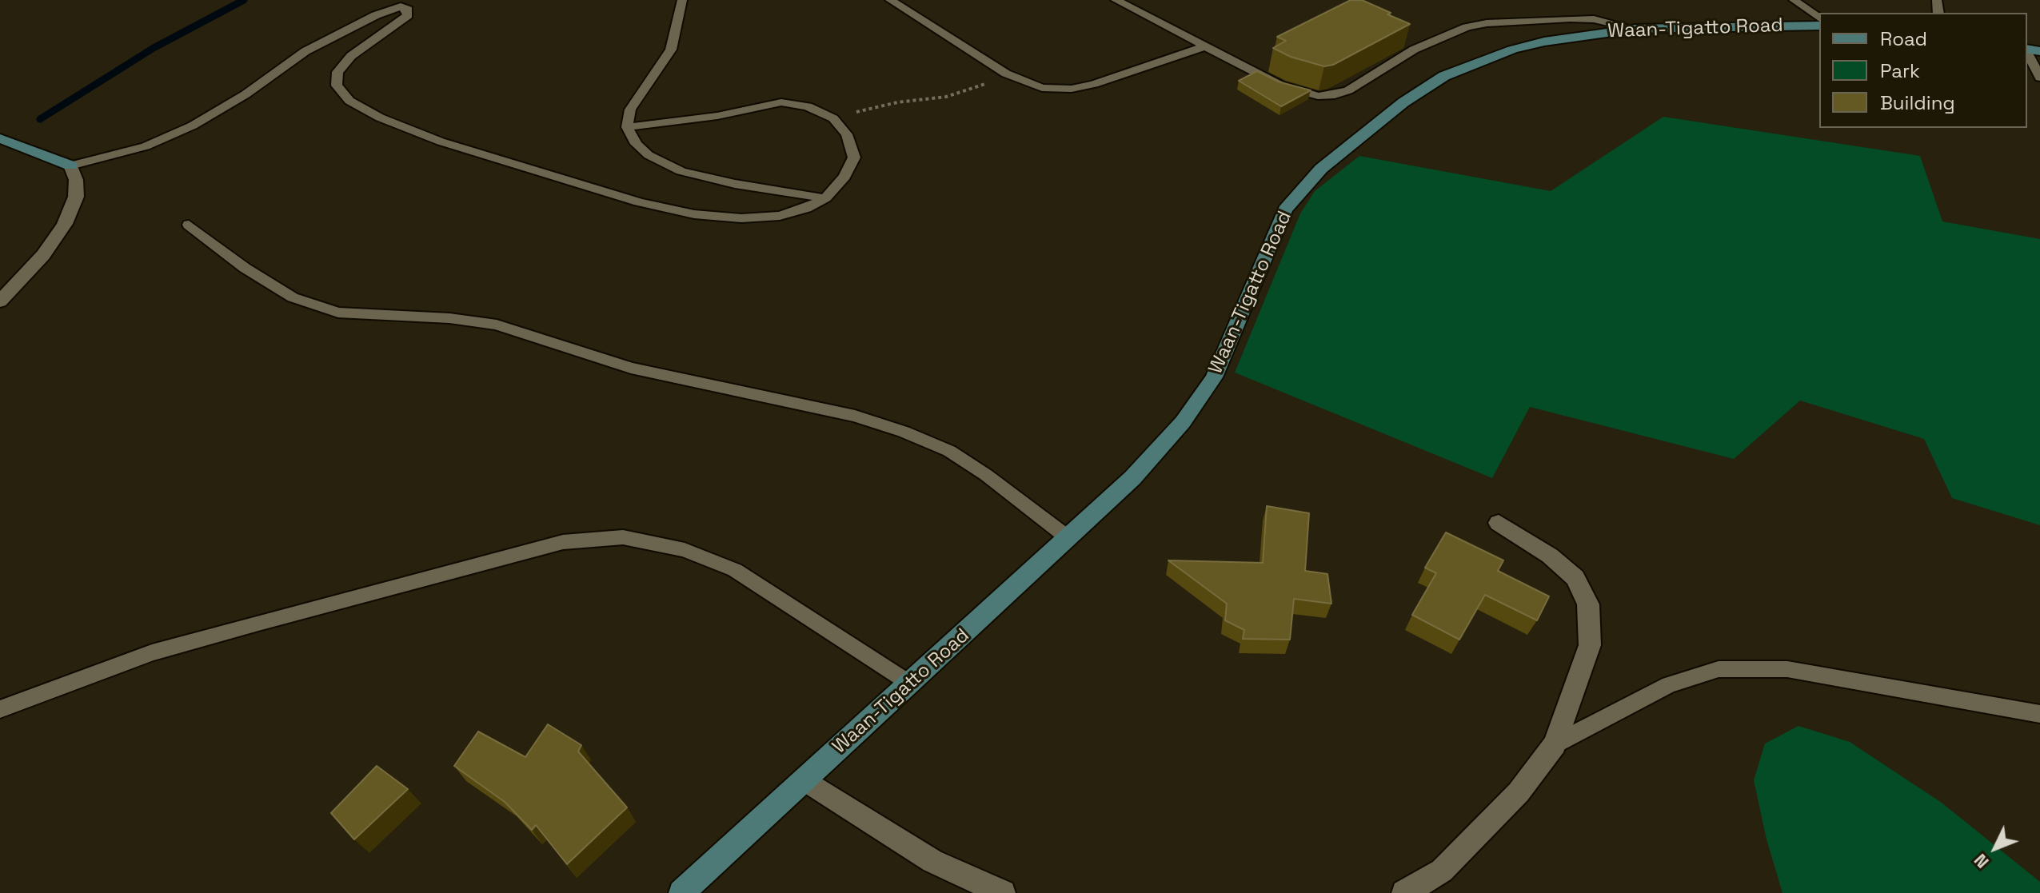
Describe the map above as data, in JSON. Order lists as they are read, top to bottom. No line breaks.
{"streets":{"street":["Waan-Tigatto Road"]},"legend":["Road","Park","Building"],"north":"bottom left"}
